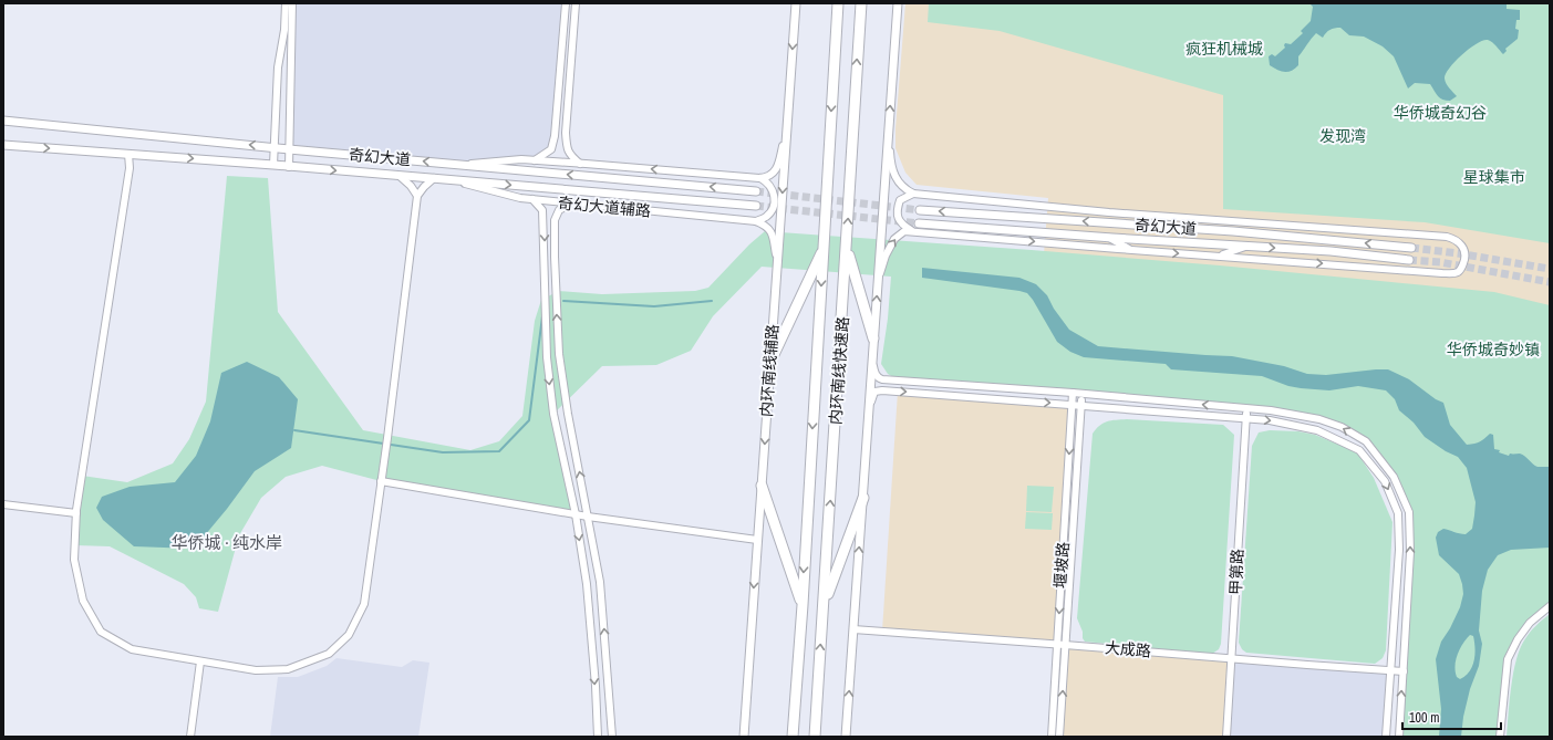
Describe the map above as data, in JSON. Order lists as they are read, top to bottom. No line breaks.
{"streets":{"highway":["内环南线快速路"],"main road":["奇幻大道","内环南线辅路"],"street":["奇幻大道辅路","堰坡路","甲第路","大成路"]},"crossings":[["奇幻大道","奇幻大道辅路"],["堰坡路","大成路"],["甲第路","大成路"]],"one_way":["内环南线辅路"],"districts":["华侨城 · 纯水岸"],"parks":["疯狂机械城","华侨城奇幻谷","发现湾","星球集市","华侨城奇妙镇"],"scale_bar":"100 m"}
